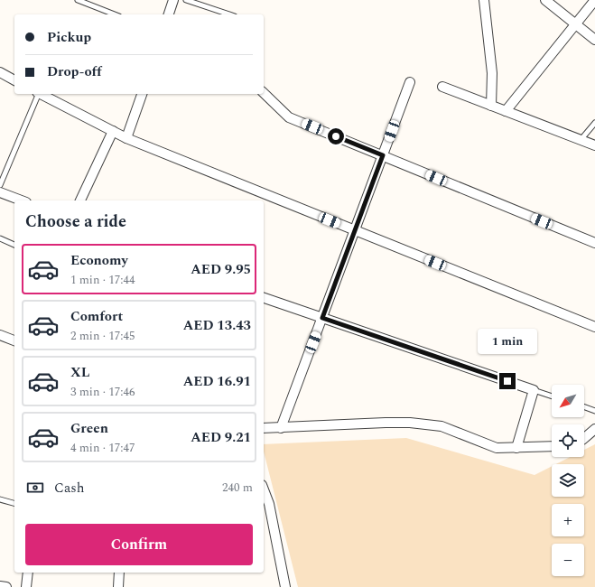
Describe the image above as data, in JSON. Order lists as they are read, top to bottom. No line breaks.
{"north":"bottom left","page":{"banner":["Pickup","Drop-off"],"heading":"Choose a ride","list":[{"name":"Economy","note":"1 min · 17:44","value":"AED 9.95"},{"name":"Comfort","note":"2 min · 17:45","value":"AED 13.43"},{"name":"XL","note":"3 min · 17:46","value":"AED 16.91"},{"name":"Green","note":"4 min · 17:47","value":"AED 9.21"}],"bubble":"1 min","map_buttons":["+","−"],"pay":["Cash","240 m"],"buttons":"Confirm"}}
